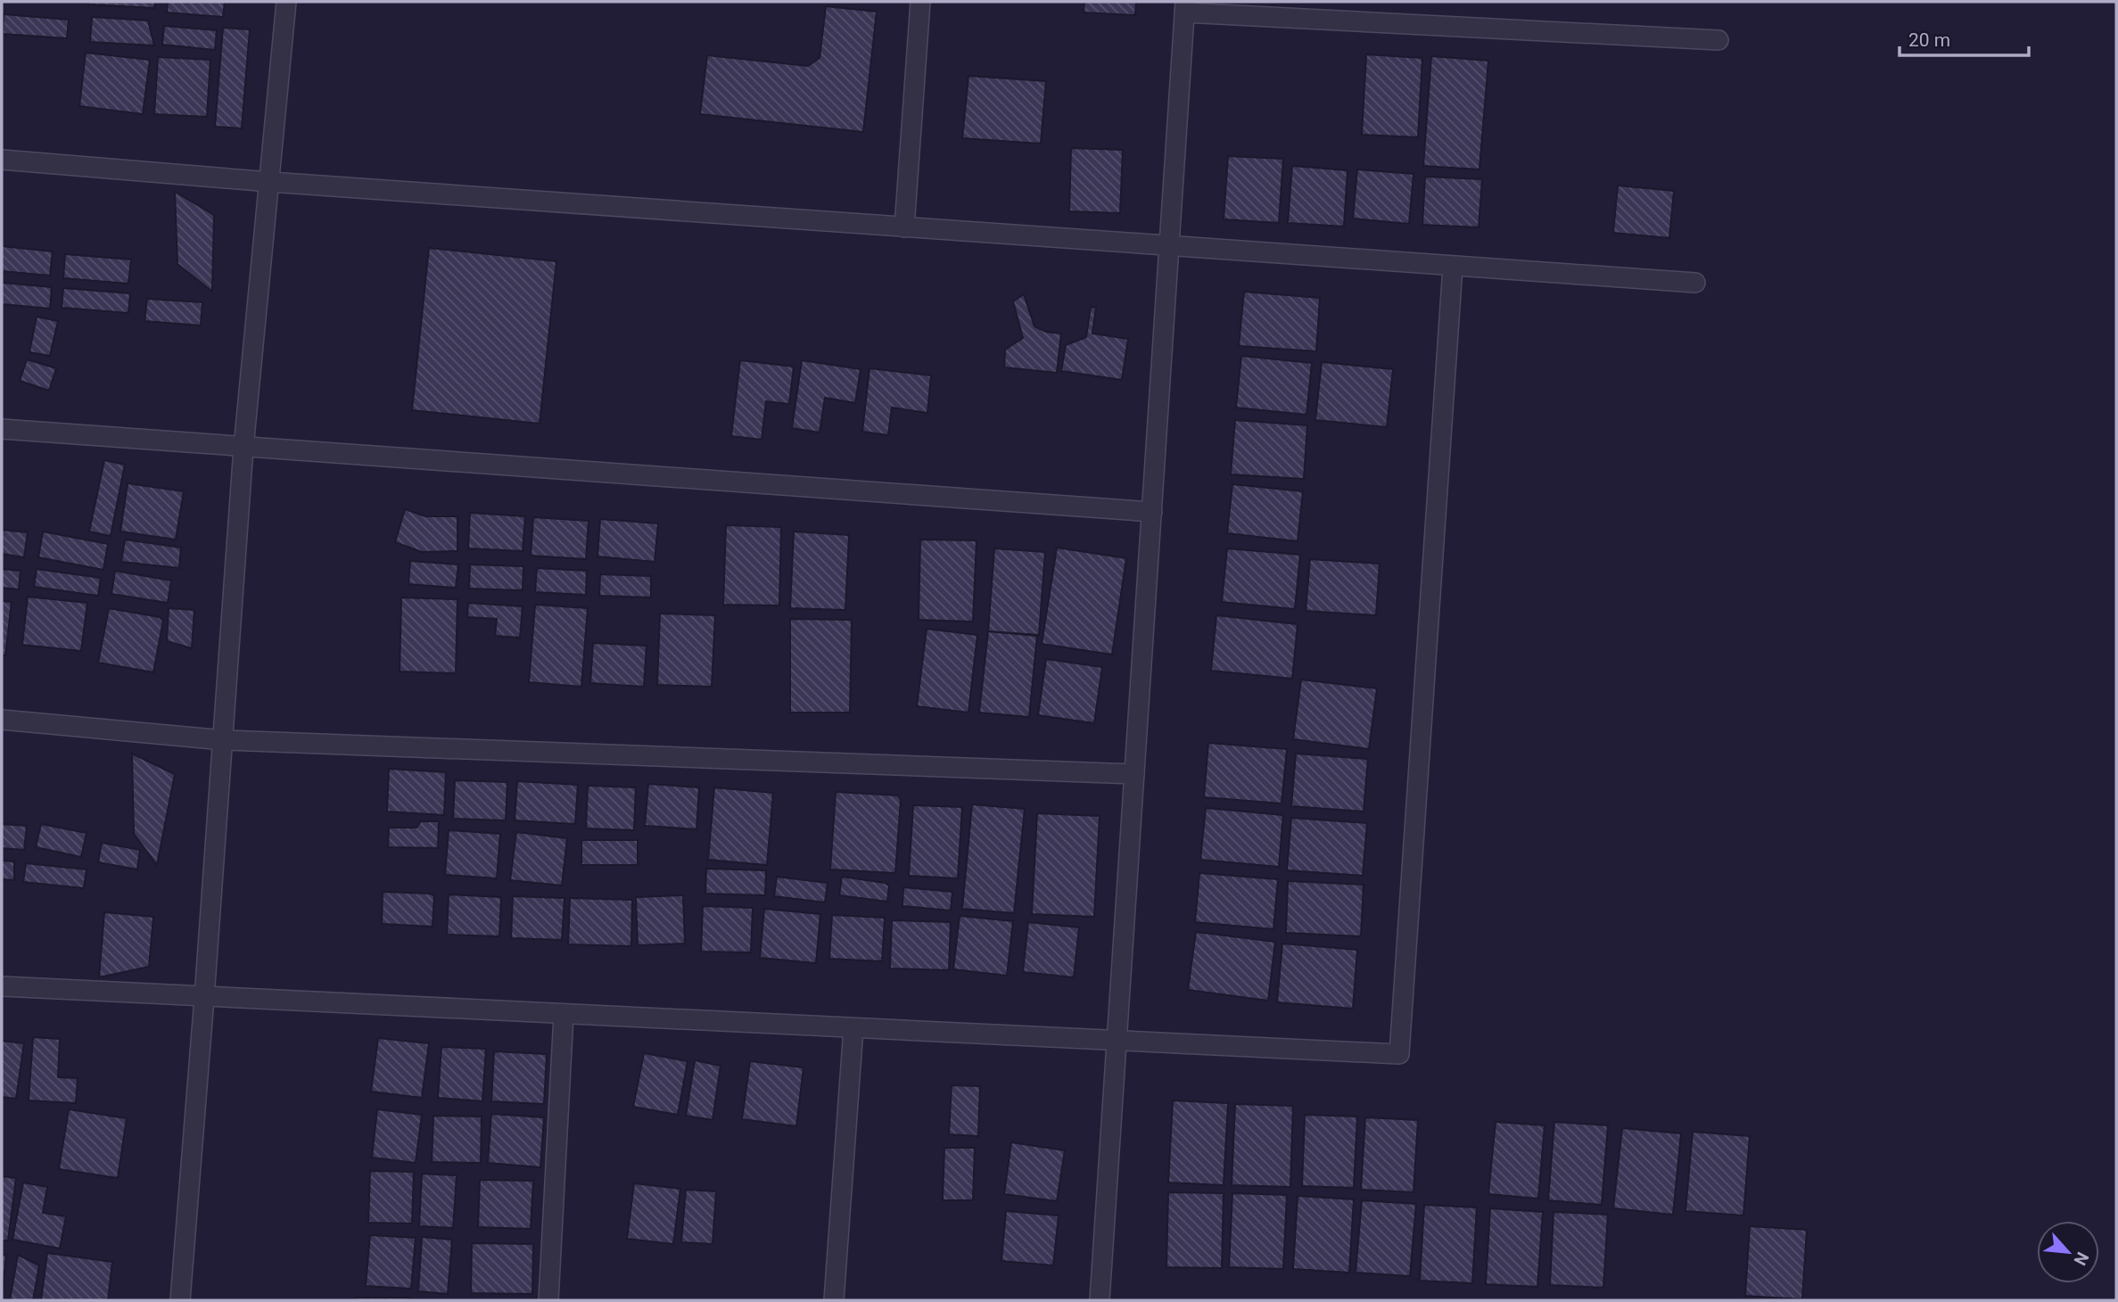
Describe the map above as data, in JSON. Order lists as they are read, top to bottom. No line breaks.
{"scale_bar":"20 m","north":"bottom right"}
